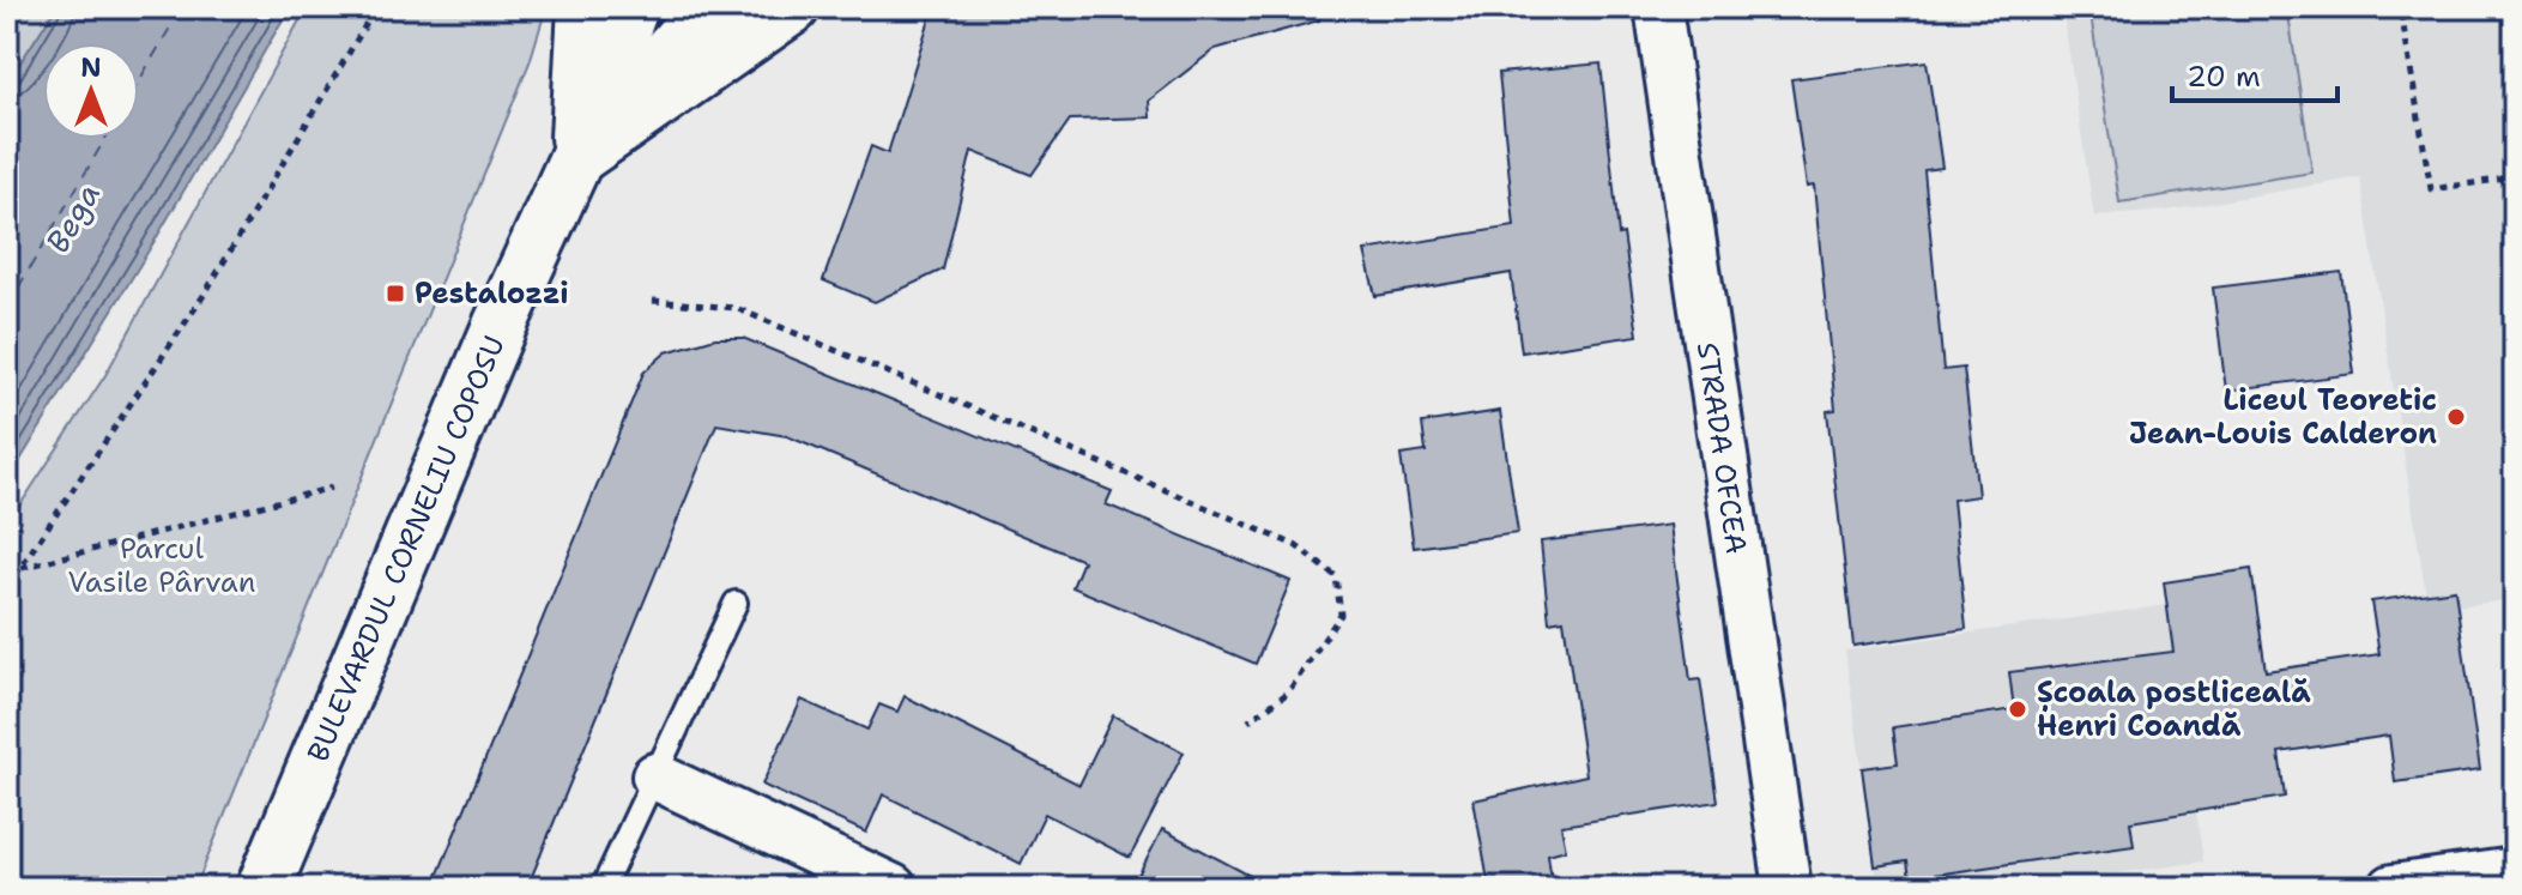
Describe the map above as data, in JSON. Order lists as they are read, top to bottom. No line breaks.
{"streets":{"main road":["BULEVARDUL CORNELIU COPOSU"],"street":["STRADA OFCEA"]},"water":["Bega"],"parks":["Parcul Vasile Pârvan"],"places":{"transit":["Pestalozzi"],"other":["Liceul Teoretic Jean-Louis Calderon","Școala postliceală Henri Coandă"]},"scale_bar":"20 m","north":"top"}
